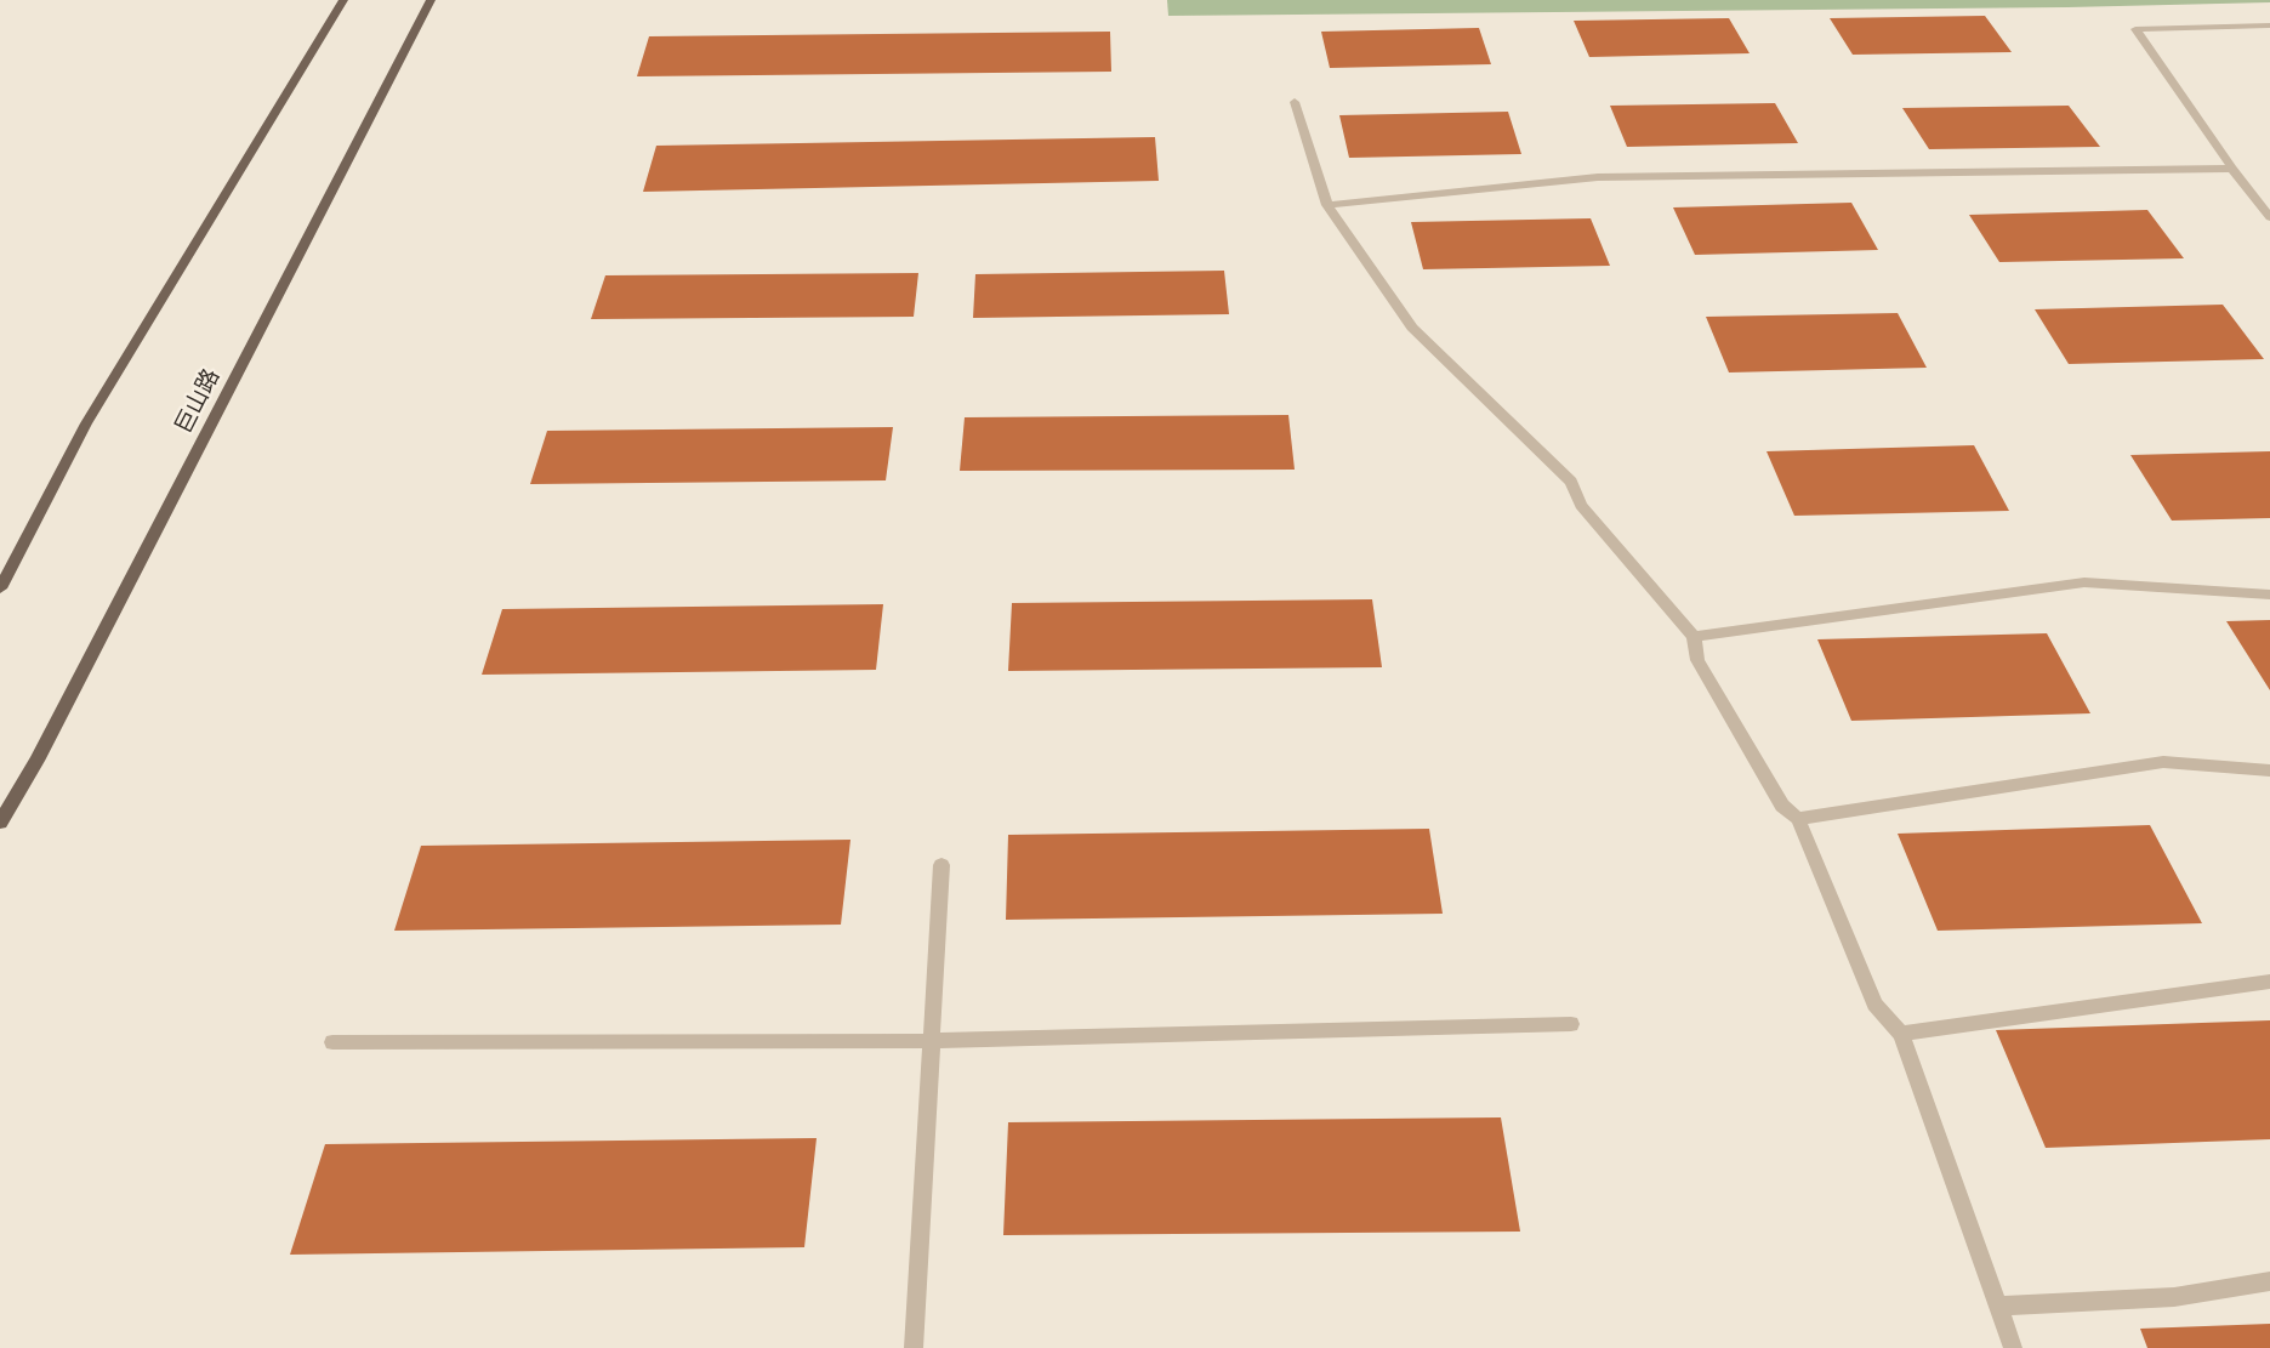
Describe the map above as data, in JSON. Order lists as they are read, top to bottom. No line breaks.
{"streets":{"main road":["巨山路"]}}
